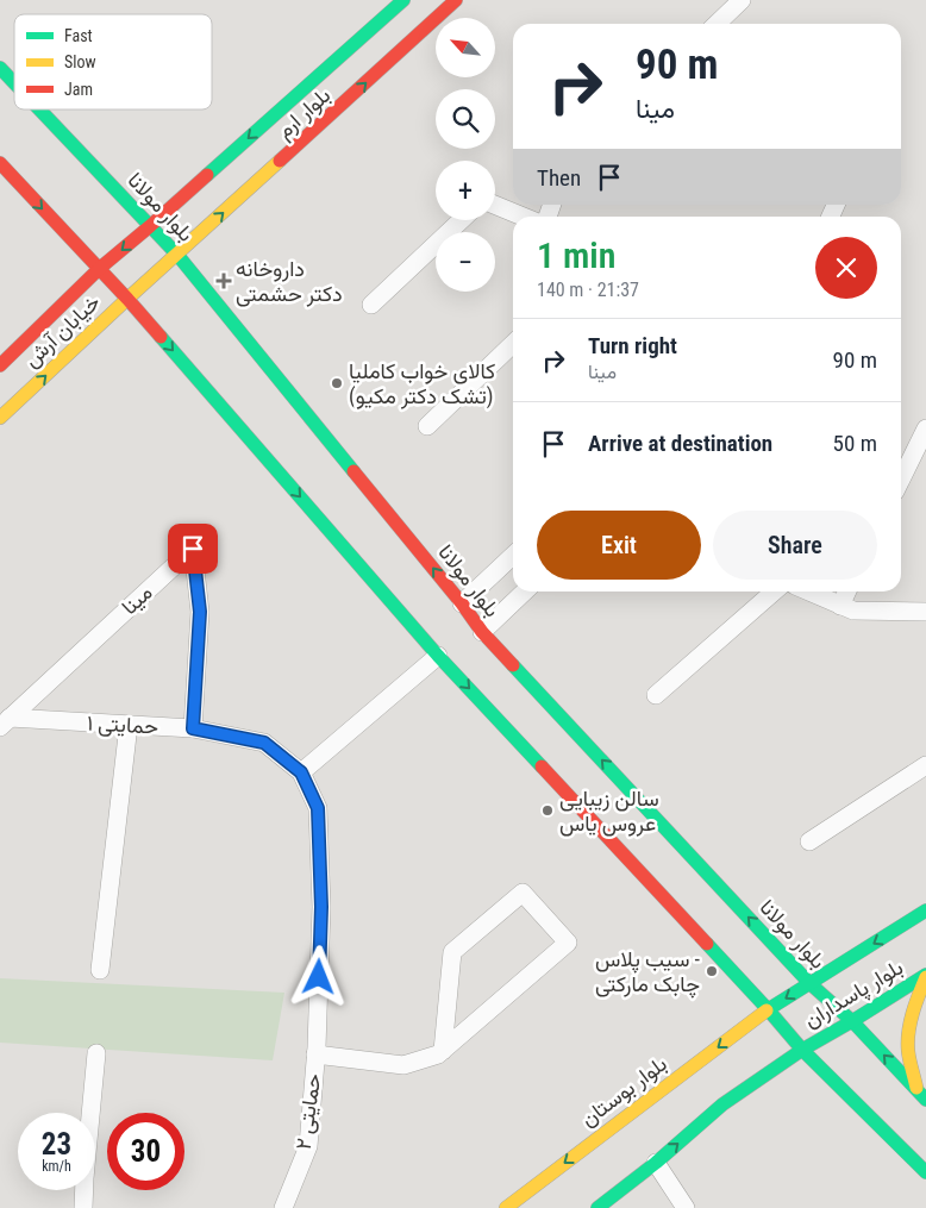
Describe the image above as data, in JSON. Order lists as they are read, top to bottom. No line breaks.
{"streets":{"main road":["بلوار ارم","بلوار مولانا","خیابان آرش","بلوار پاسداران","بلوار بوستان"],"street":["مینا","حمایتی ۱","حمایتی ۲"]},"crossings":[["بلوار ارم","بلوار مولانا"],["بلوار ارم","خیابان آرش"],["بلوار مولانا","بلوار پاسداران"],["مینا","حمایتی ۱"],["حمایتی ۱","حمایتی ۲"],["بلوار پاسداران","بلوار بوستان"]],"places":{"health":["داروخانه دکتر حشمتی"],"other":["کالای خواب کاملیا (تشک دکتر مکیو)","سالن زیبایی عروس یاس","سیب پلاس - چابک مارکتی"]},"legend":["Fast","Slow","Jam"],"north":"top left","page":{"map_buttons":["+","−"],"turn":["90 m","مینا"],"then":"Then","heading":["1 min","140 m · 21:37"],"list":[{"name":"Turn right","note":"مینا","value":"90 m"},{"name":"Arrive at destination","value":"50 m"}],"buttons":["Exit","Share"],"speed":"23 km/h","limit":"30"}}
